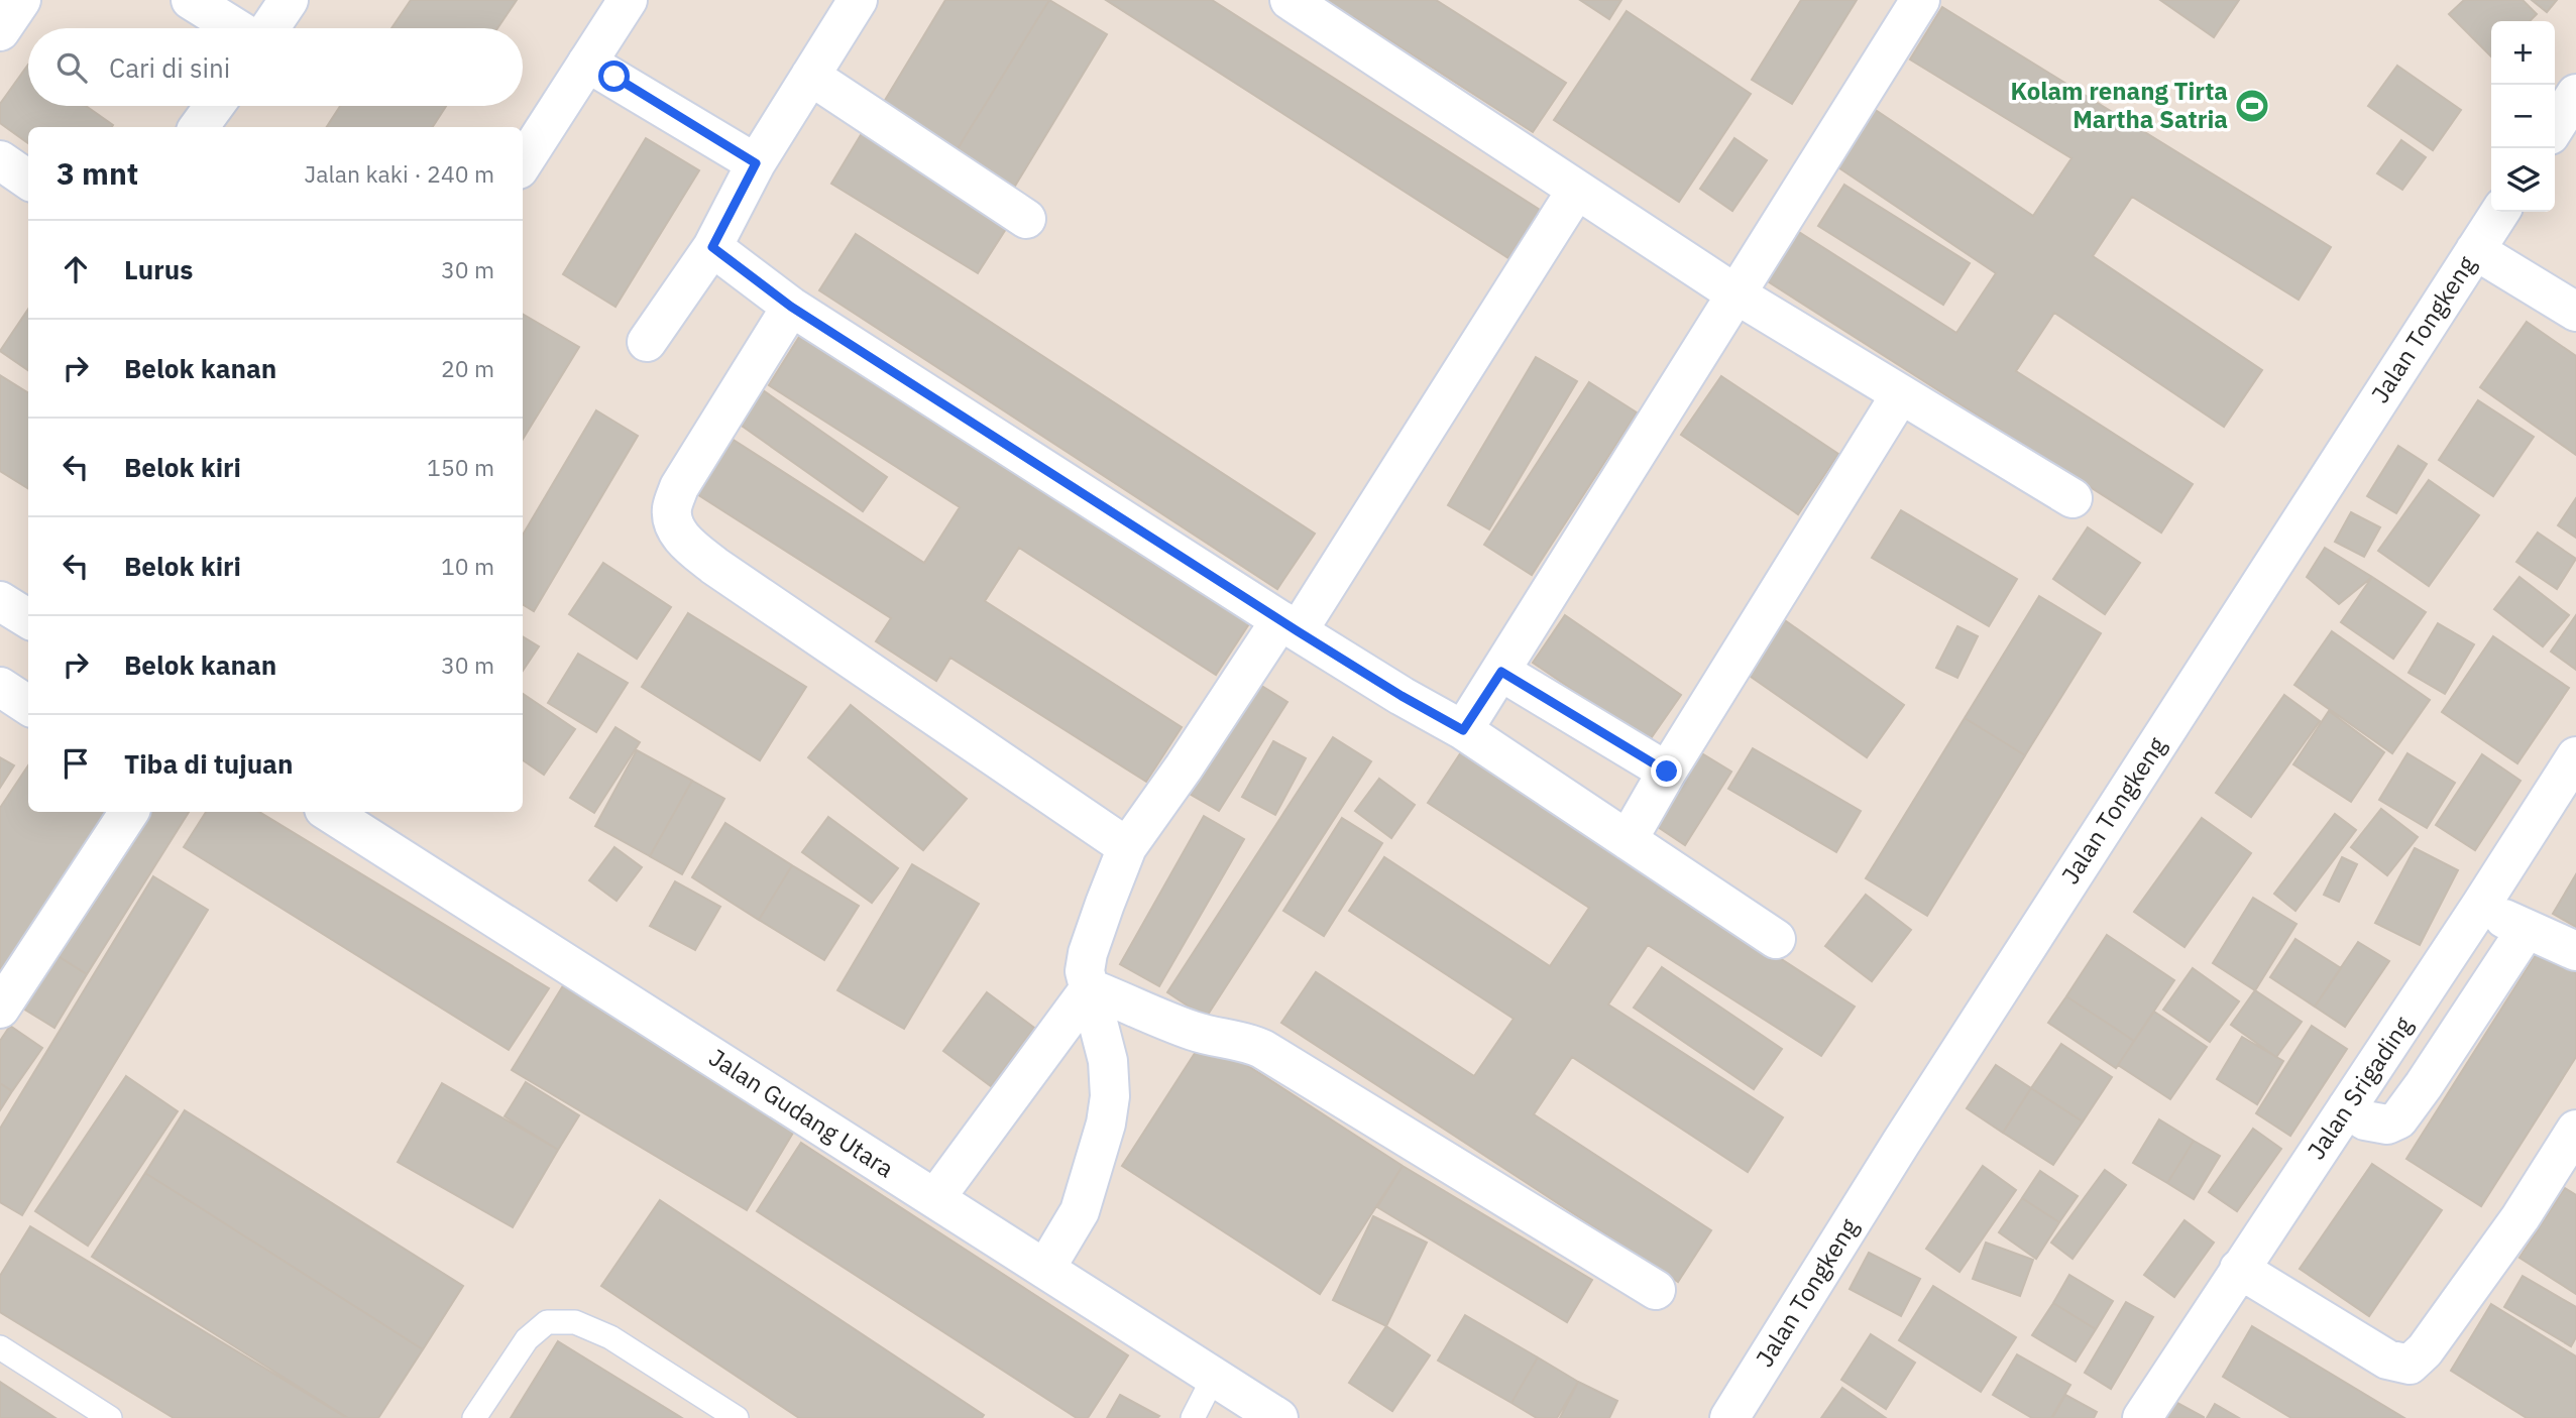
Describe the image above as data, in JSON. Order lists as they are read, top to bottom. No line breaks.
{"streets":{"street":["Jalan Tongkeng","Jalan Srigading","Jalan Gudang Utara"]},"places":{"sports":["Kolam renang Tirta Martha Satria"]},"page":{"map_buttons":["+","−"],"search":"Cari di sini","heading":["3 mnt","Jalan kaki · 240 m"],"list":[["Lurus","30 m"],["Belok kanan","20 m"],["Belok kiri","150 m"],["Belok kiri","10 m"],["Belok kanan","30 m"],"Tiba di tujuan"]}}
